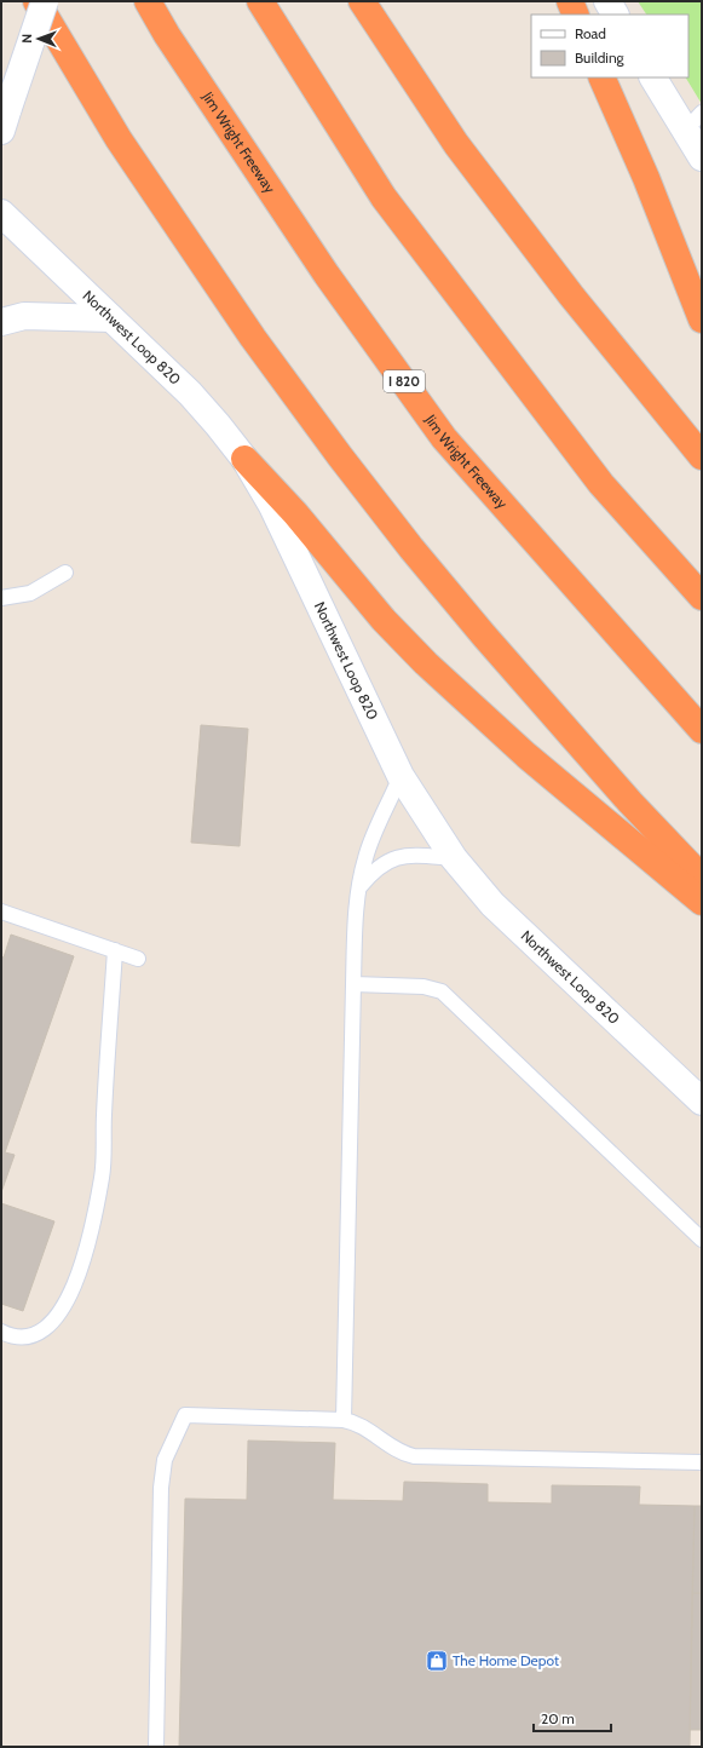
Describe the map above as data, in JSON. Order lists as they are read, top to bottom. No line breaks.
{"streets":{"highway":["Jim Wright Freeway","I 820"],"main road":["Northwest Loop 820"]},"places":{"shop":["The Home Depot"]},"legend":["Road","Building"],"scale_bar":"20 m","north":"left"}
